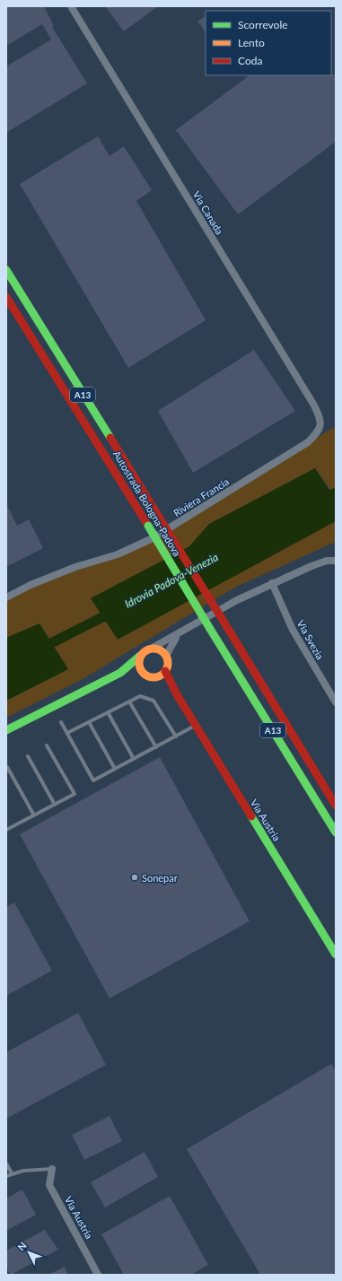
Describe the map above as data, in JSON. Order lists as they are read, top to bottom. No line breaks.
{"streets":{"main road":["A13","Autostrada Bologna-Padova","Via Austria"],"street":["Via Canada","Riviera Francia","Via Svezia"]},"crossings":[["Via Canada","Riviera Francia"]],"water":["Idrovia Padova-Venezia"],"places":["Sonepar"],"legend":["Scorrevole","Lento","Coda"],"north":"top left"}
